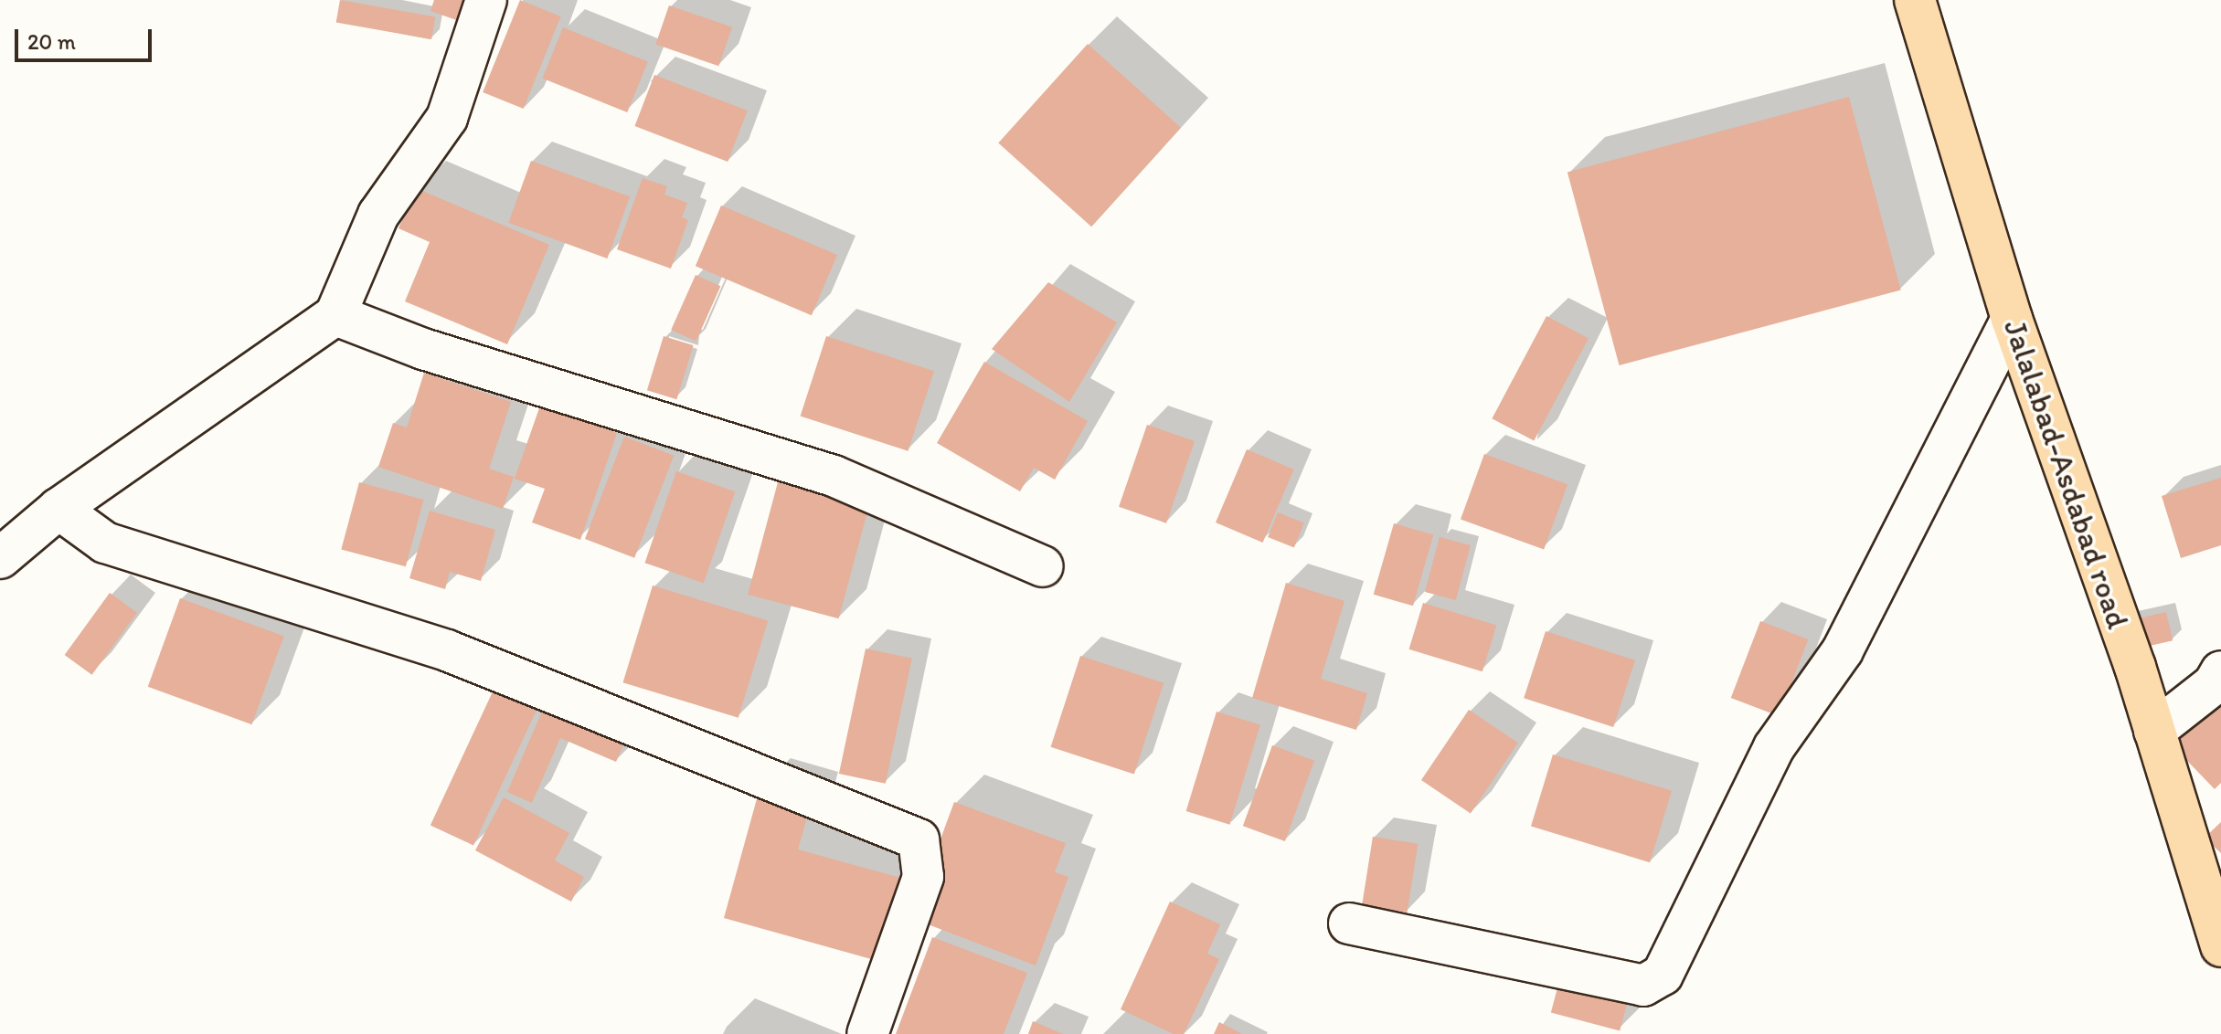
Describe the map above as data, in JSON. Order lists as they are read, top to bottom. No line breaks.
{"streets":{"main road":["Jalalabad-Asdabad road"]},"scale_bar":"20 m"}
